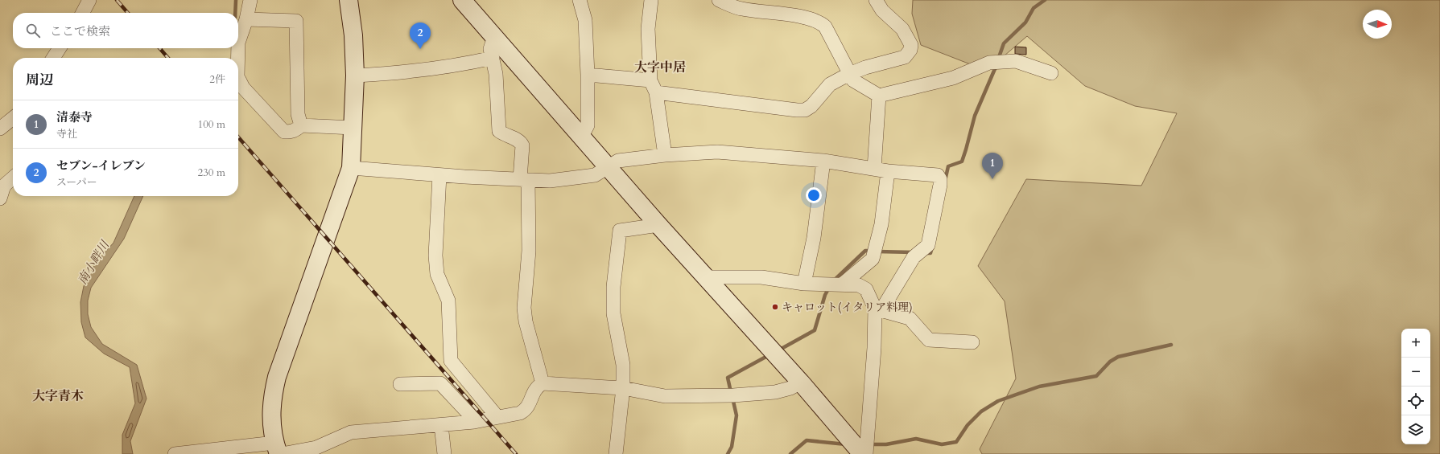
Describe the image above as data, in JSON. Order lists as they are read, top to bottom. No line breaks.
{"districts":["大字中居","大字青木"],"water":["南小畔川"],"places":["キャロット(イタリア料理)"],"north":"right","page":{"search":"ここで検索","pins":["2","1"],"heading":["周辺","2件"],"list":[{"mark":"1","name":"清泰寺","note":"寺社","value":"100 m"},{"mark":"2","name":"セブン-イレブン","note":"スーパー","value":"230 m"}],"map_buttons":["+","−"]}}
